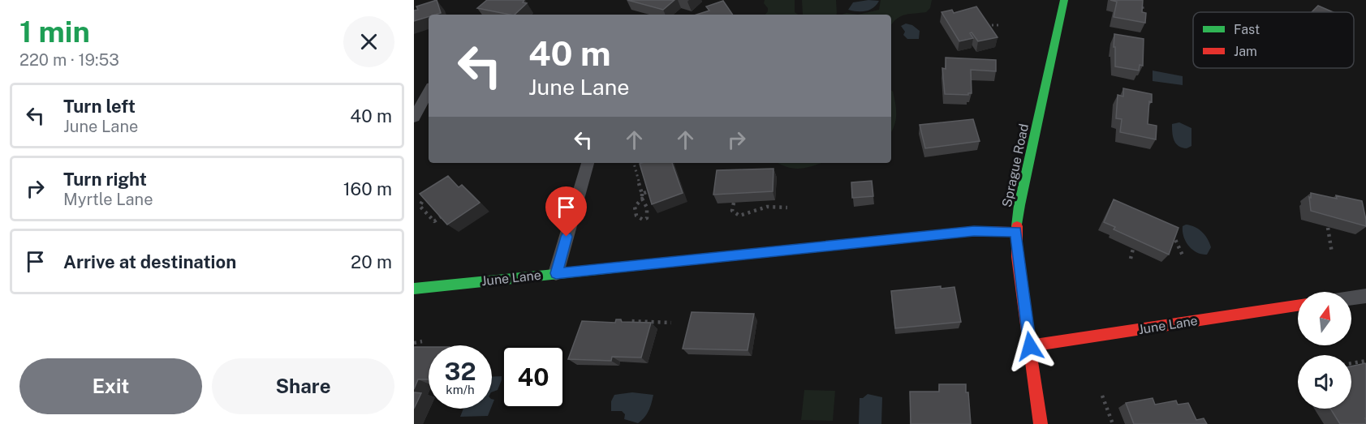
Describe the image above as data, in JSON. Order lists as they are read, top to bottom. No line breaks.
{"streets":{"street":["Sprague Road","June Lane"]},"crossings":[["Sprague Road","June Lane"]],"legend":["Fast","Jam"],"north":"top","page":{"heading":["1 min","220 m · 19:53"],"turn":["40 m","June Lane"],"list":[{"name":"Turn left","note":"June Lane","value":"40 m"},{"name":"Turn right","note":"Myrtle Lane","value":"160 m"},{"name":"Arrive at destination","value":"20 m"}],"speed":"32 km/h","limit":"40","buttons":["Exit","Share"]}}
